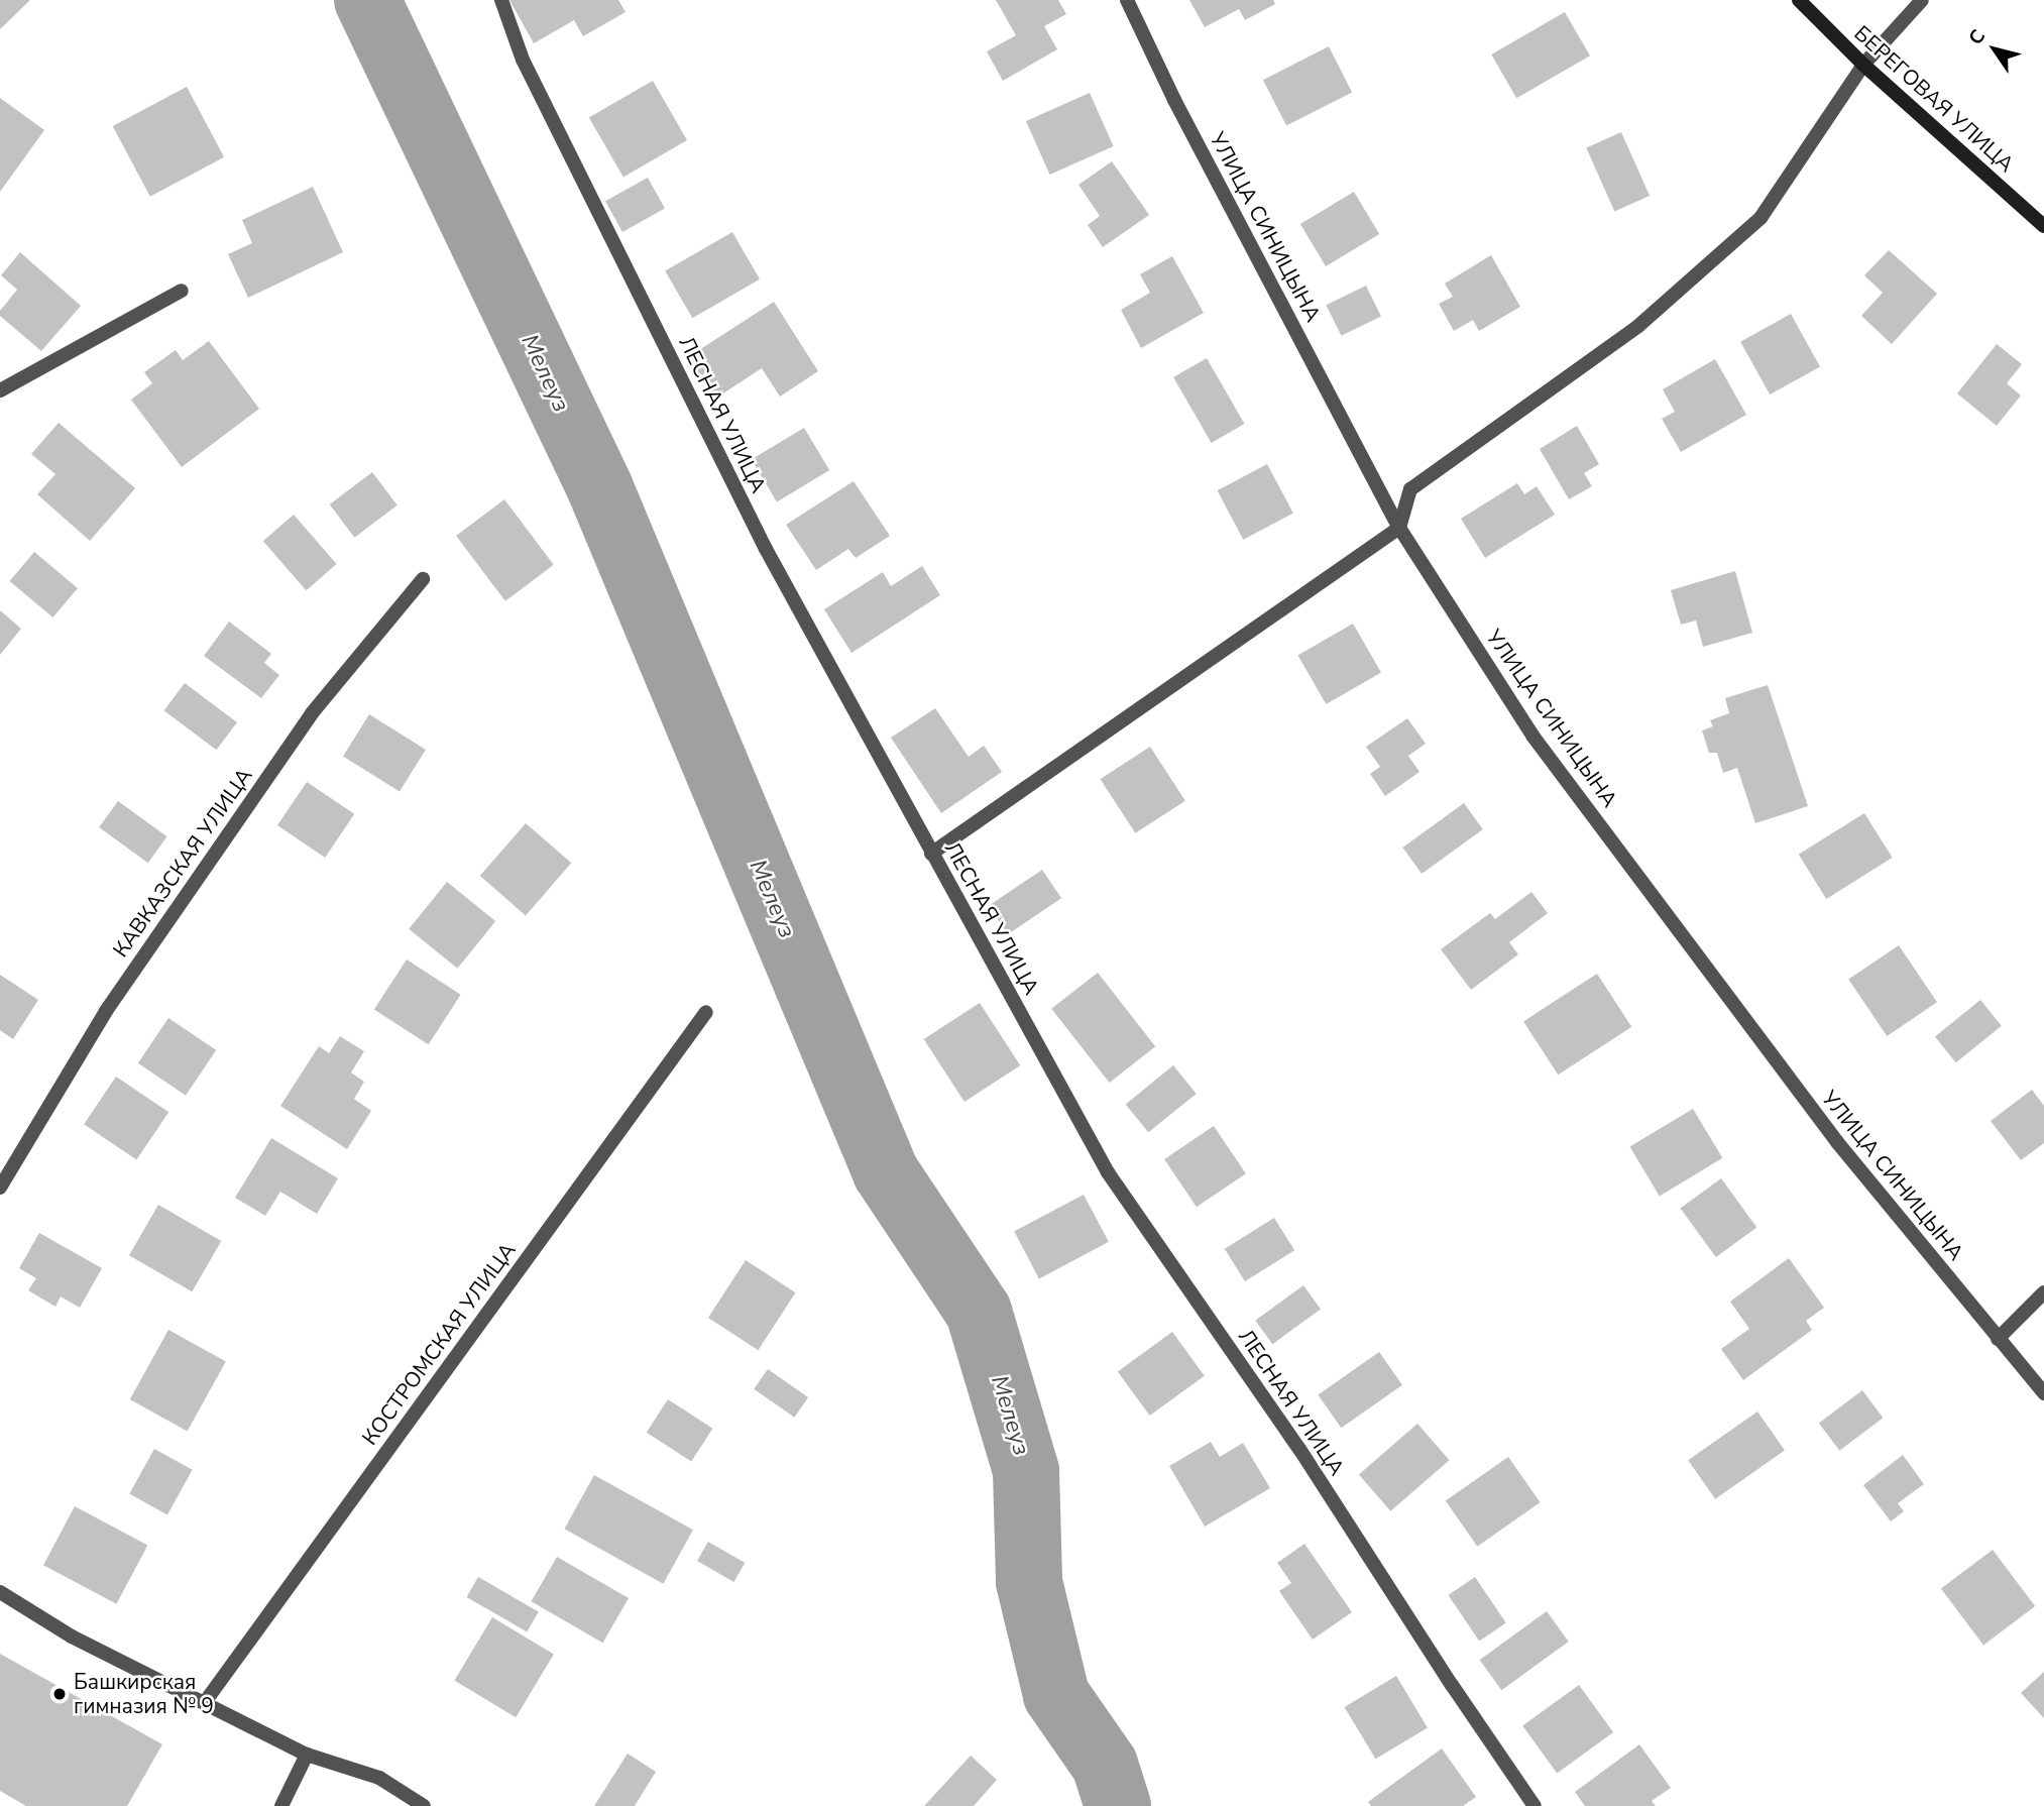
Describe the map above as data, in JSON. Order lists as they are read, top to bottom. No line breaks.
{"streets":{"main road":["БЕРЕГОВАЯ УЛИЦА"],"street":["УЛИЦА СИНИЦЫНА","ЛЕСНАЯ УЛИЦА","КАВКАЗСКАЯ УЛИЦА","КОСТРОМСКАЯ УЛИЦА"]},"water":["Мелеуз"],"places":["Башкирская гимназия № 9"],"north":"top left"}
